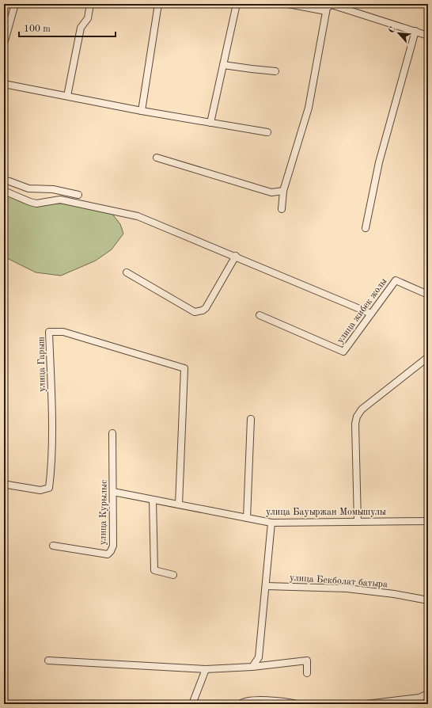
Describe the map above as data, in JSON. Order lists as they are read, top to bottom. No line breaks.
{"streets":{"street":["улица жибек жолы","улица Гарыш","улица Бауыржан Момышулы","улица Курылыс","улица Бекболат батыра"]},"crossings":[["улица Гарыш","улица Бауыржан Момышулы"],["улица Бауыржан Момышулы","улица Курылыс"]],"scale_bar":"100 m","north":"top left"}
